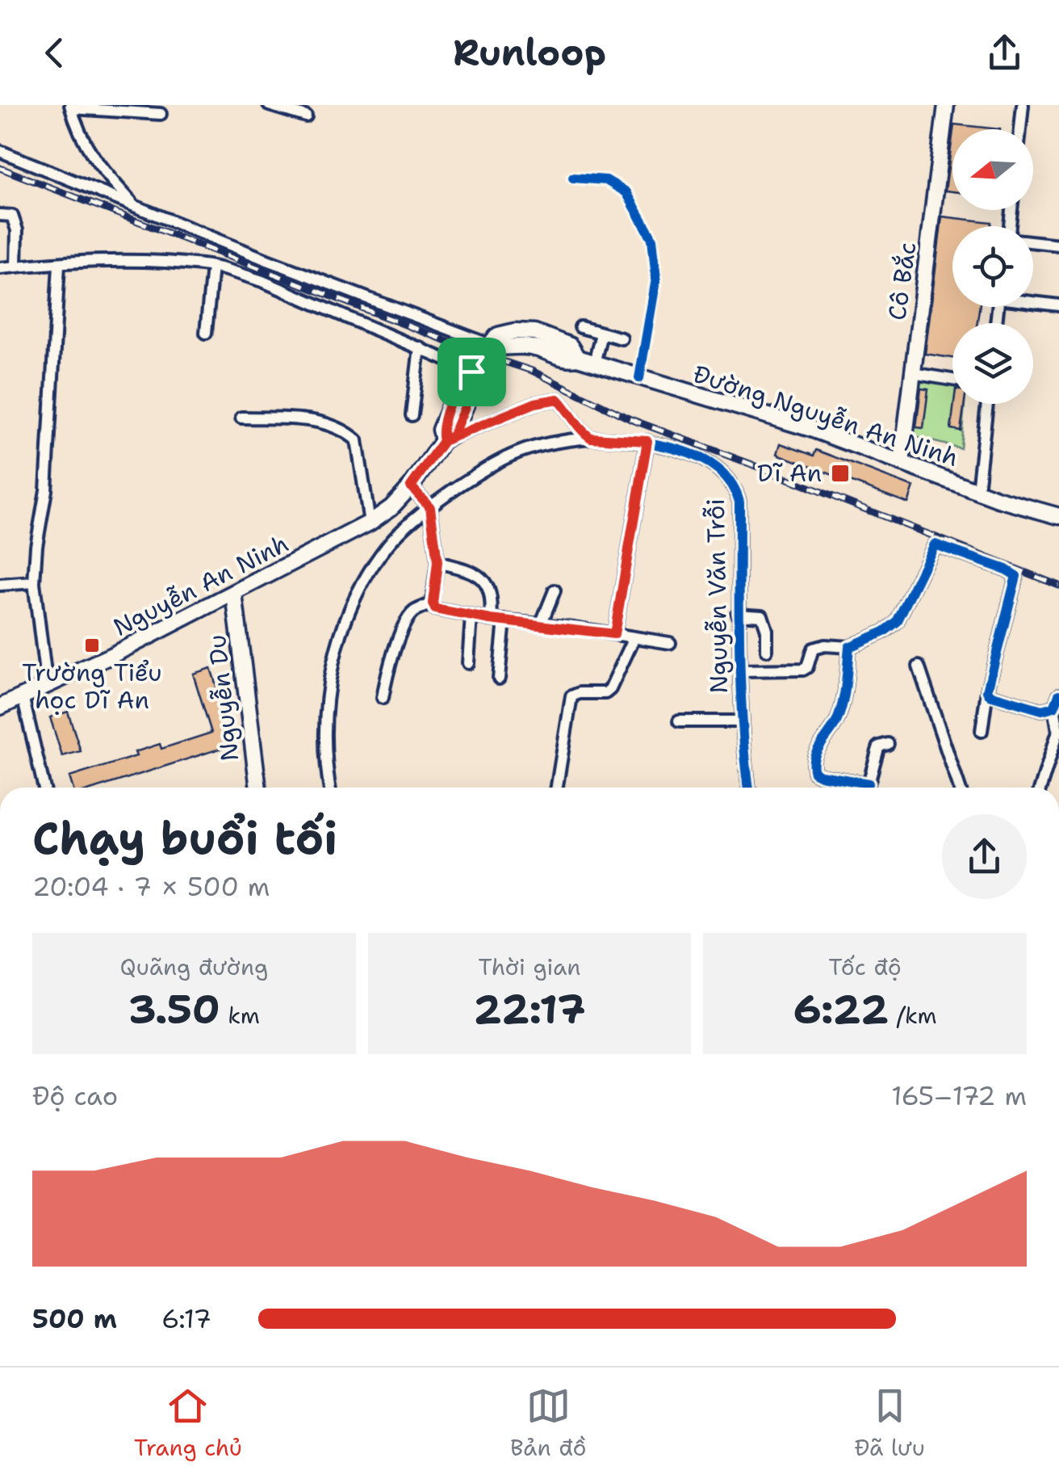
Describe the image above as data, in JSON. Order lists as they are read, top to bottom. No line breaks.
{"streets":{"main road":["Cô Bắc","Đường Nguyễn An Ninh","Nguyễn An Ninh","Nguyễn Du"],"street":["Nguyễn Văn Trỗi"]},"crossings":[["Cô Bắc","Đường Nguyễn An Ninh"],["Nguyễn An Ninh","Nguyễn Du"]],"places":{"transit":["Dĩ An","Trường Tiểu học Dĩ An"]},"north":"left","page":{"header":"Runloop","heading":["Chạy buổi tối","20:04 · 7 × 500 m"],"stats":[["Quãng đường","3.50 km"],["Thời gian","22:17"],["Tốc độ","6:22 /km"]],"chart":["Độ cao","165–172 m"],"list":[{"name":"500 m","note":"6:17"}],"tabs":["Trang chủ","Bản đồ","Đã lưu"]}}
